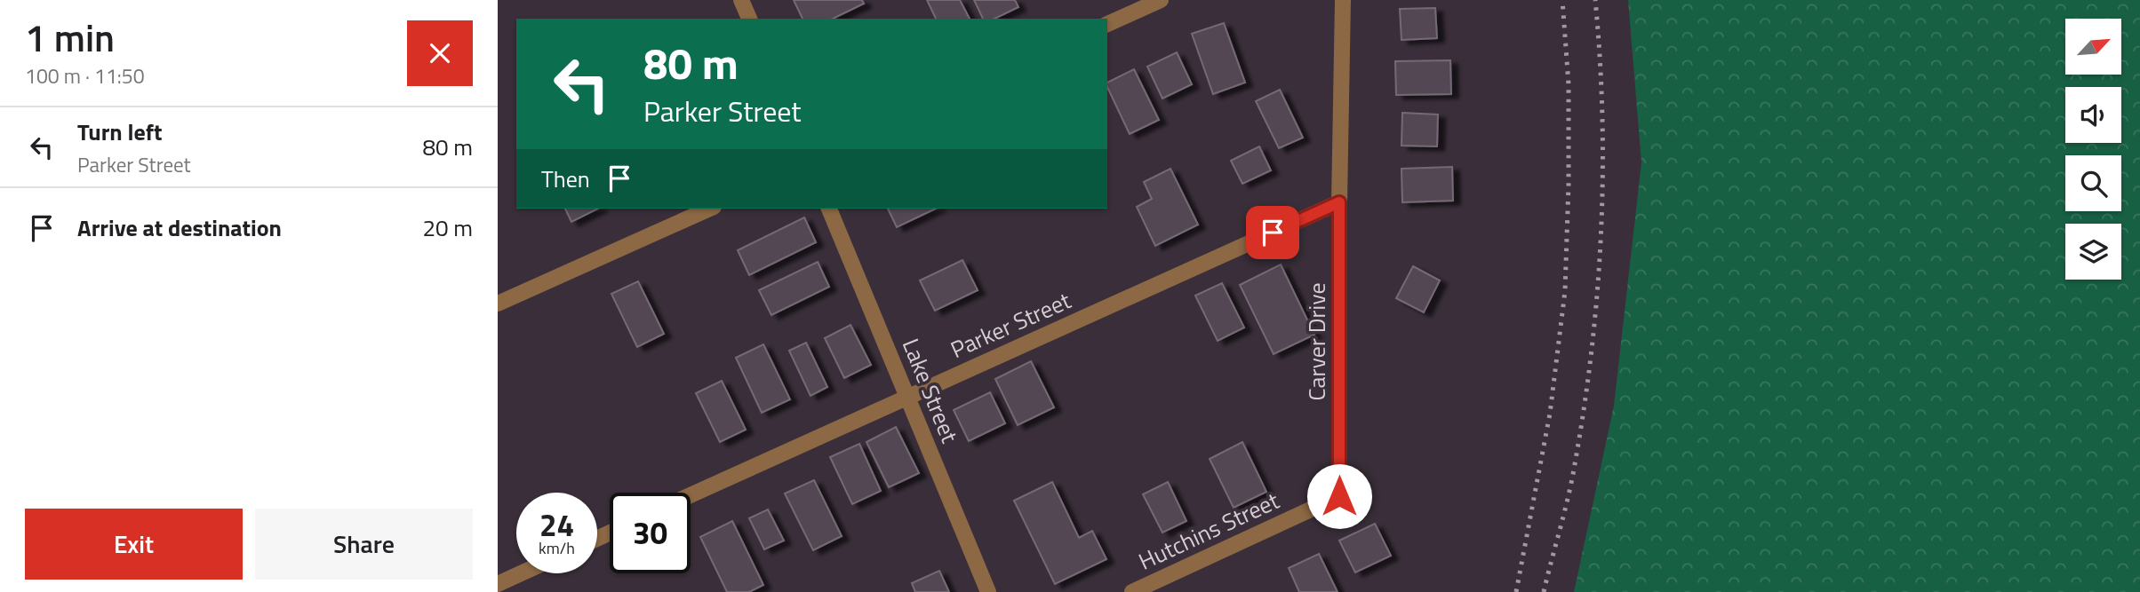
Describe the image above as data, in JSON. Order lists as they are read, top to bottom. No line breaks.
{"streets":{"street":["Parker Street","Carver Drive","Lake Street","Hutchins Street"]},"crossings":[["Parker Street","Carver Drive"],["Parker Street","Lake Street"],["Carver Drive","Hutchins Street"]],"north":"top right","page":{"heading":["1 min","100 m · 11:50"],"turn":["80 m","Parker Street"],"list":[{"name":"Turn left","note":"Parker Street","value":"80 m"},{"name":"Arrive at destination","value":"20 m"}],"then":"Then","speed":"24 km/h","limit":"30","buttons":["Exit","Share"]}}
